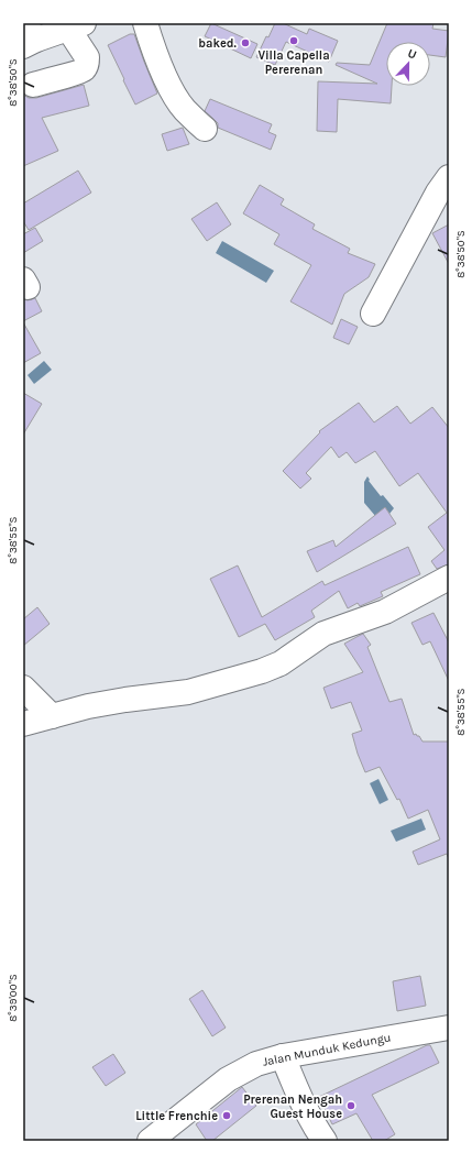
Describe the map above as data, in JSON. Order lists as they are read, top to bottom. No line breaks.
{"streets":{"street":["Jalan Munduk Kedungu"]},"places":["Villa Capella Pererenan","baked.","Prerenan Nengah Guest House","Little Frenchie"],"north":"top","coordinates":["8°38'50\"S","8°38'55\"S","8°39'00\"S"]}
